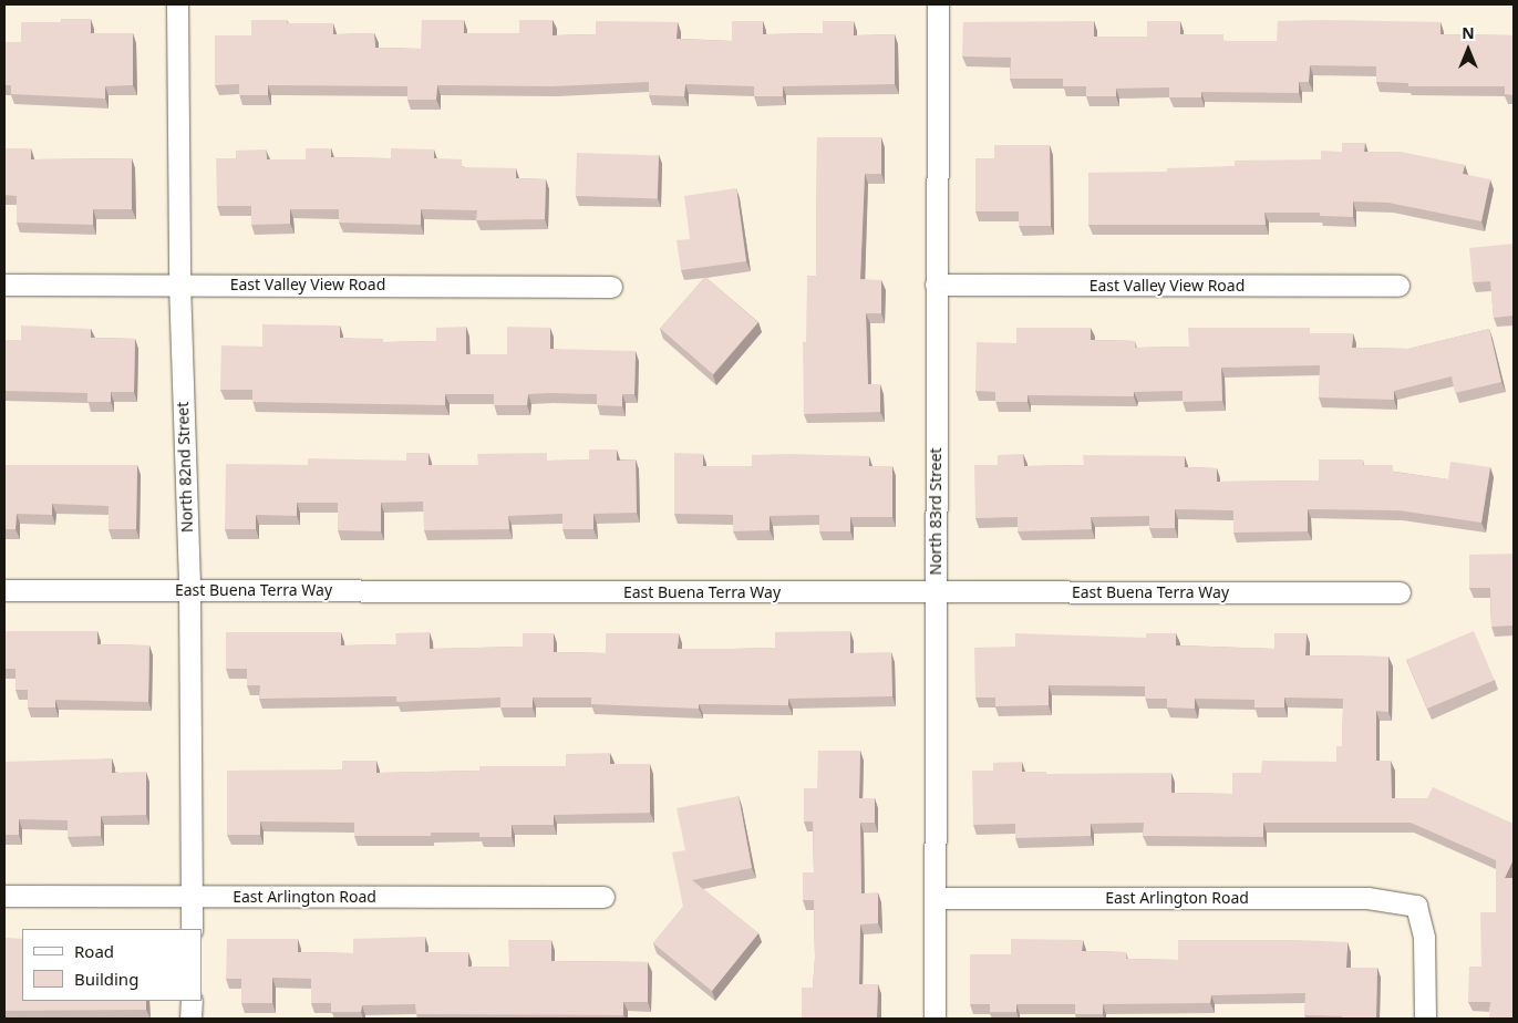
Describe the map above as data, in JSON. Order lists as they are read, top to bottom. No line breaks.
{"streets":{"street":["East Valley View Road","North 82nd Street","North 83rd Street","East Buena Terra Way","East Arlington Road"]},"crossings":[["East Valley View Road","North 82nd Street"],["East Valley View Road","North 83rd Street"],["North 82nd Street","East Buena Terra Way"],["North 82nd Street","East Arlington Road"],["North 83rd Street","East Buena Terra Way"],["North 83rd Street","East Arlington Road"]],"legend":["Road","Building"],"north":"top"}
